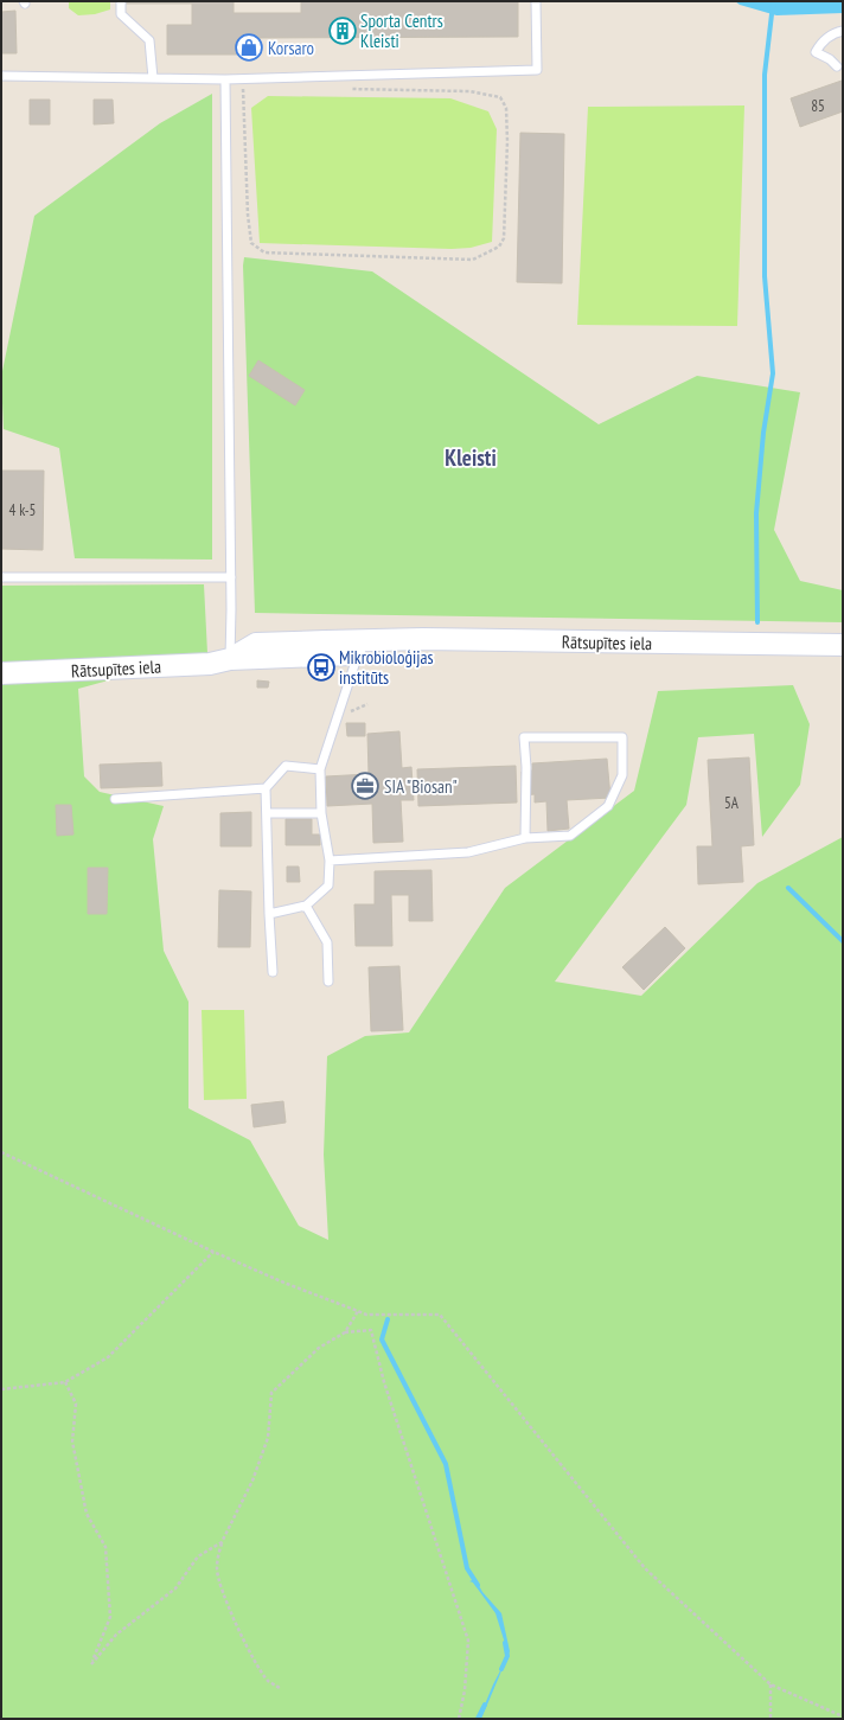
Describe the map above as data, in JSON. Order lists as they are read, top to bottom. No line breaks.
{"streets":{"street":["Rātsupītes iela"]},"districts":["Kleisti"],"places":{"building":["Sporta Centrs Kleisti"],"shop":["Korsaro"],"bus stop":["Mikrobioloģijas institūts"],"office":["SIA \"Biosan\""]},"house_numbers":["85","4 k-5","5A"]}
